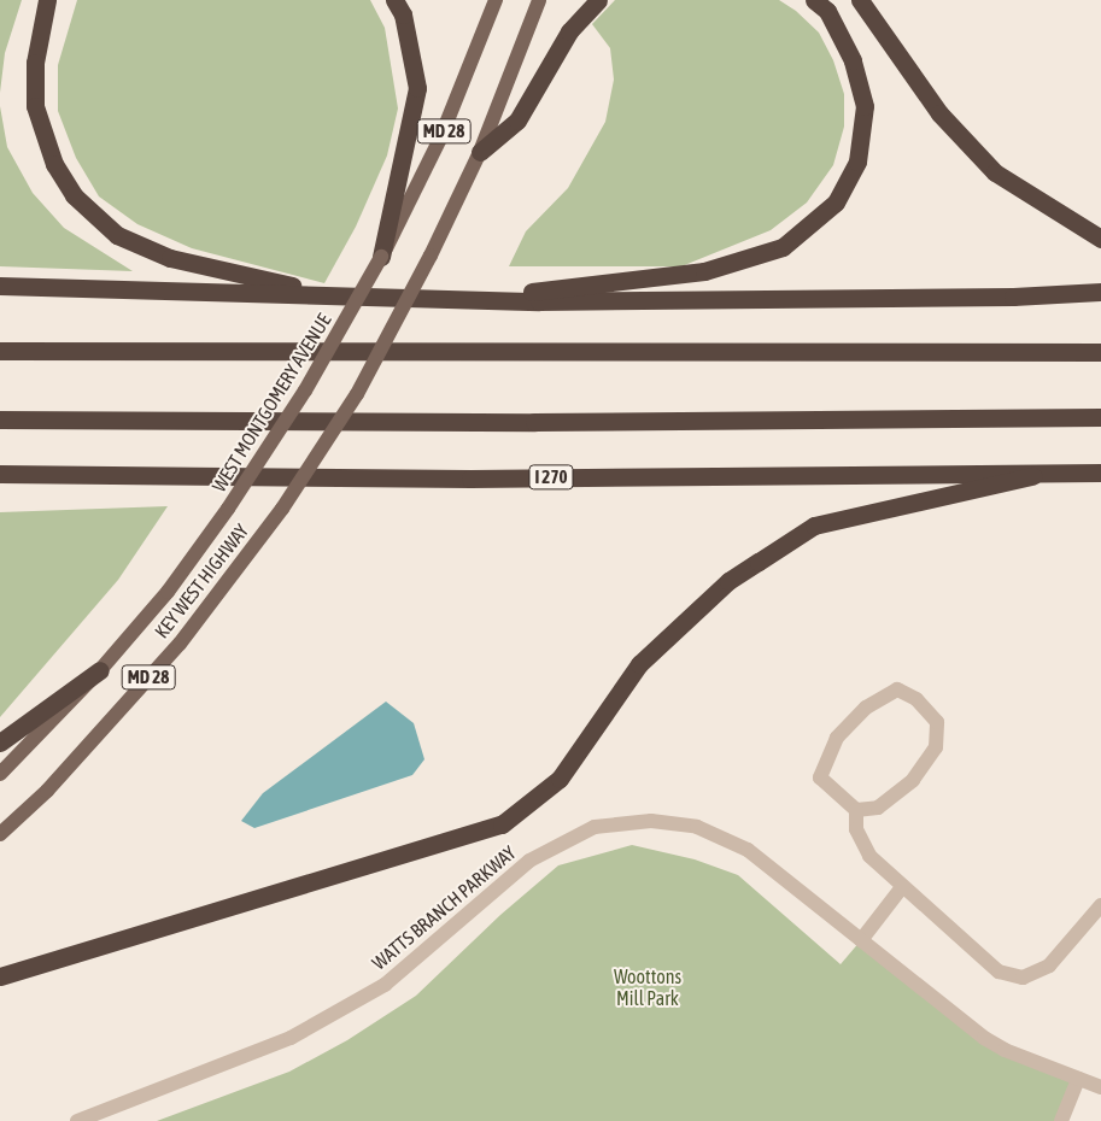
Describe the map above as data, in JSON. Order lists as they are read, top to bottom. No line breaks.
{"streets":{"highway":["I 270"],"main road":["MD 28","WEST MONTGOMERY AVENUE","KEY WEST HIGHWAY"],"street":["WATTS BRANCH PARKWAY"]},"crossings":[["MD 28","KEY WEST HIGHWAY"]],"parks":["Woottons Mill Park"]}
